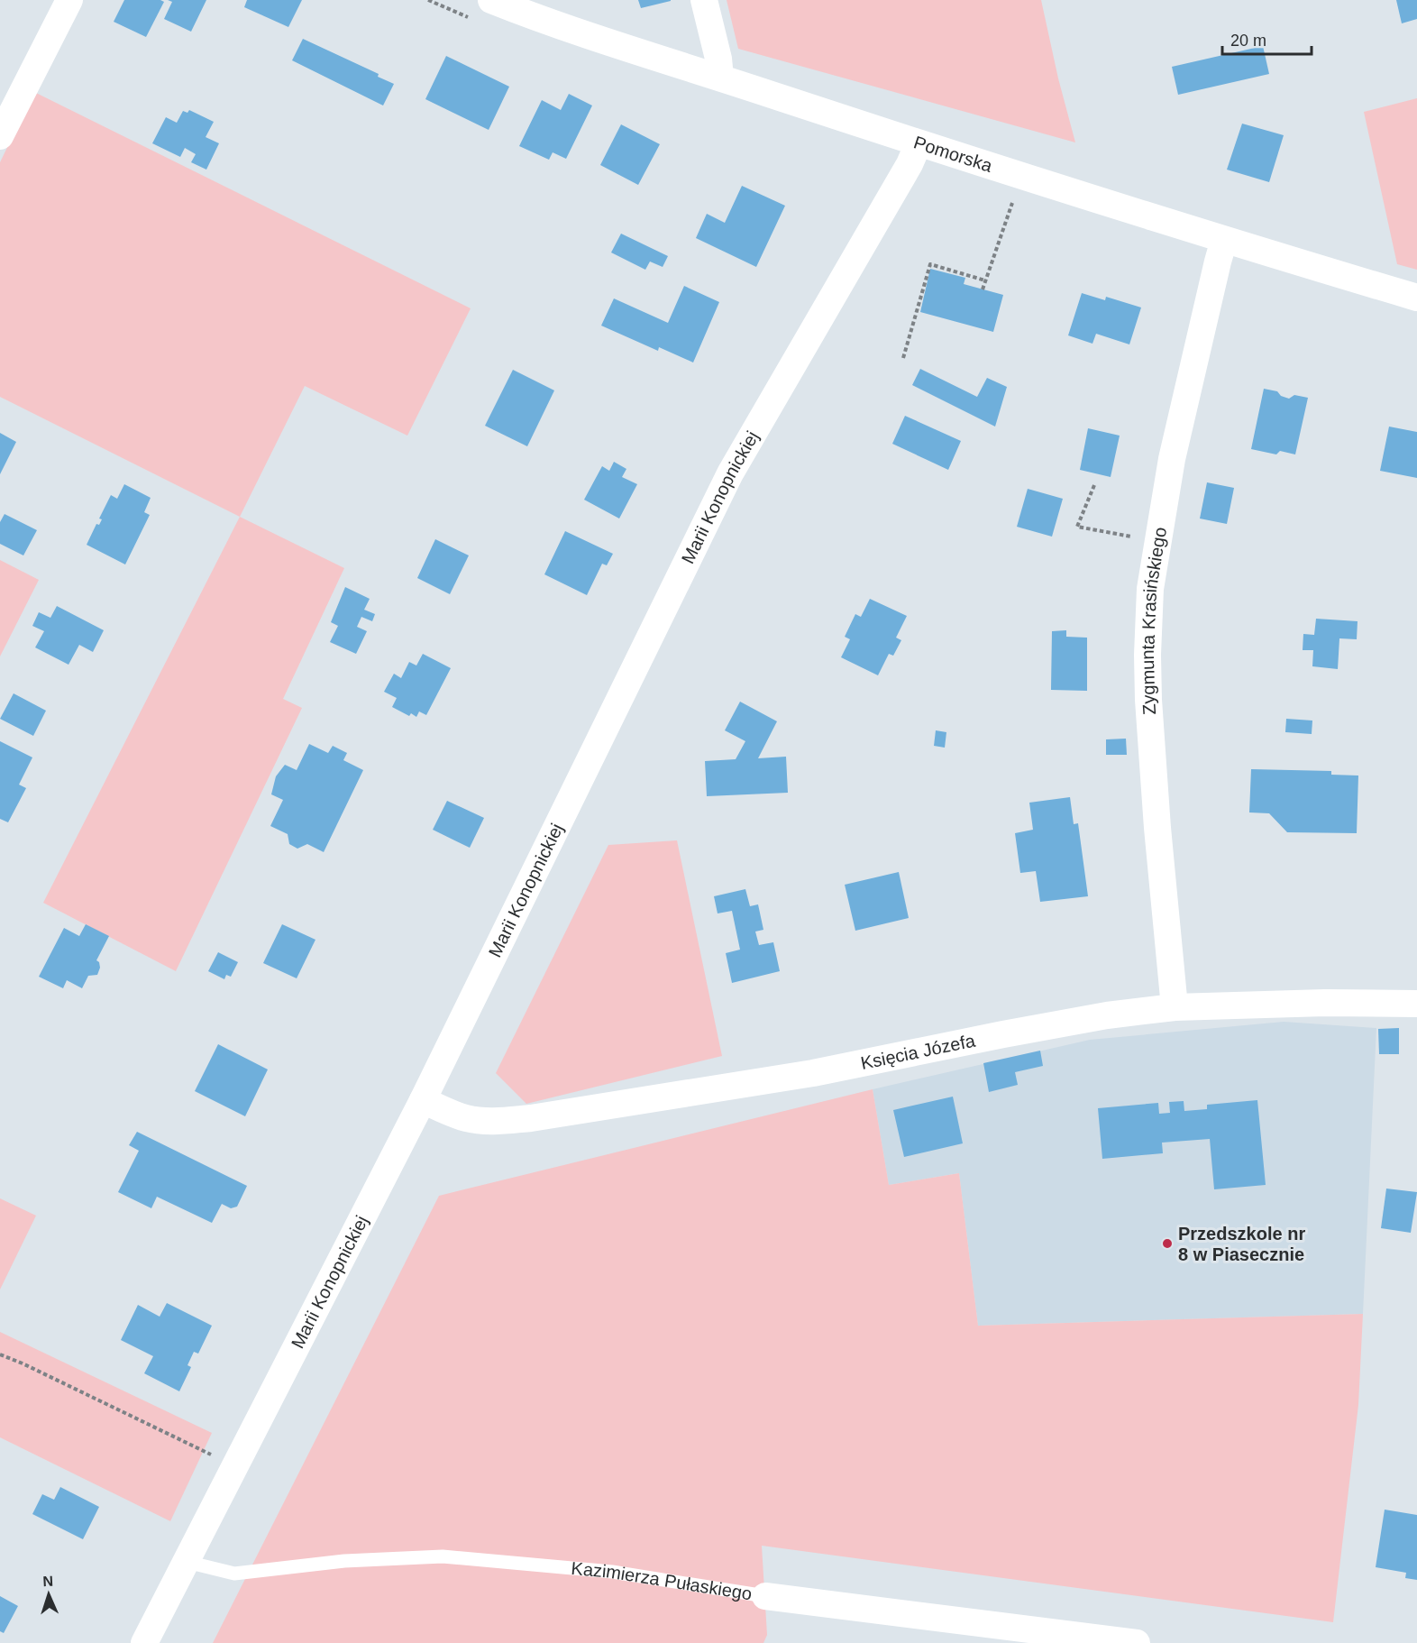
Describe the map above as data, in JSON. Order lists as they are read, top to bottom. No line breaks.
{"streets":{"street":["Pomorska","Marii Konopnickiej","Zygmunta Krasińskiego","Księcia Józefa","Kazimierza Pułaskiego"]},"crossings":[["Pomorska","Marii Konopnickiej"],["Pomorska","Zygmunta Krasińskiego"],["Marii Konopnickiej","Księcia Józefa"],["Marii Konopnickiej","Kazimierza Pułaskiego"],["Zygmunta Krasińskiego","Księcia Józefa"]],"places":["Przedszkole nr 8 w Piasecznie"],"scale_bar":"20 m","north":"top"}
